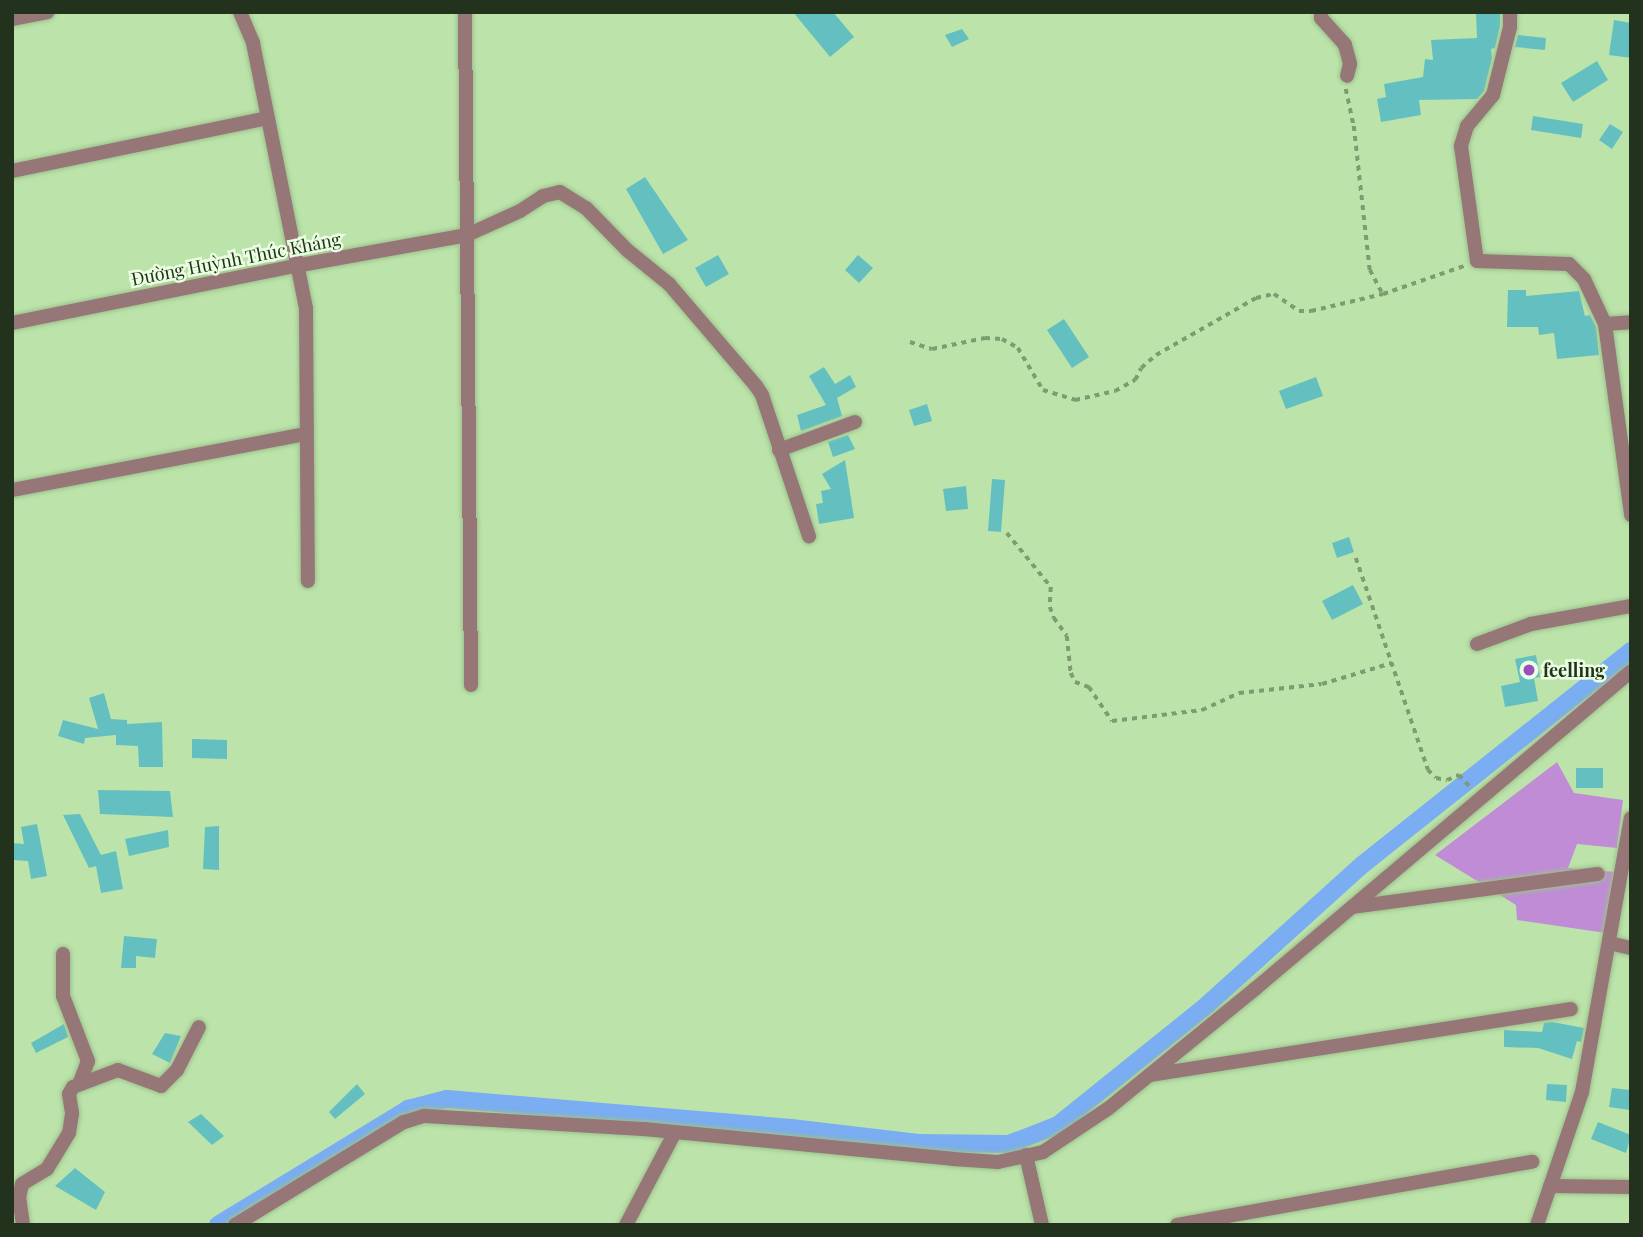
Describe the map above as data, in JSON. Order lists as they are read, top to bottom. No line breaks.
{"streets":{"street":["Đường Huỳnh Thúc Kháng"]},"places":["feelling"]}
